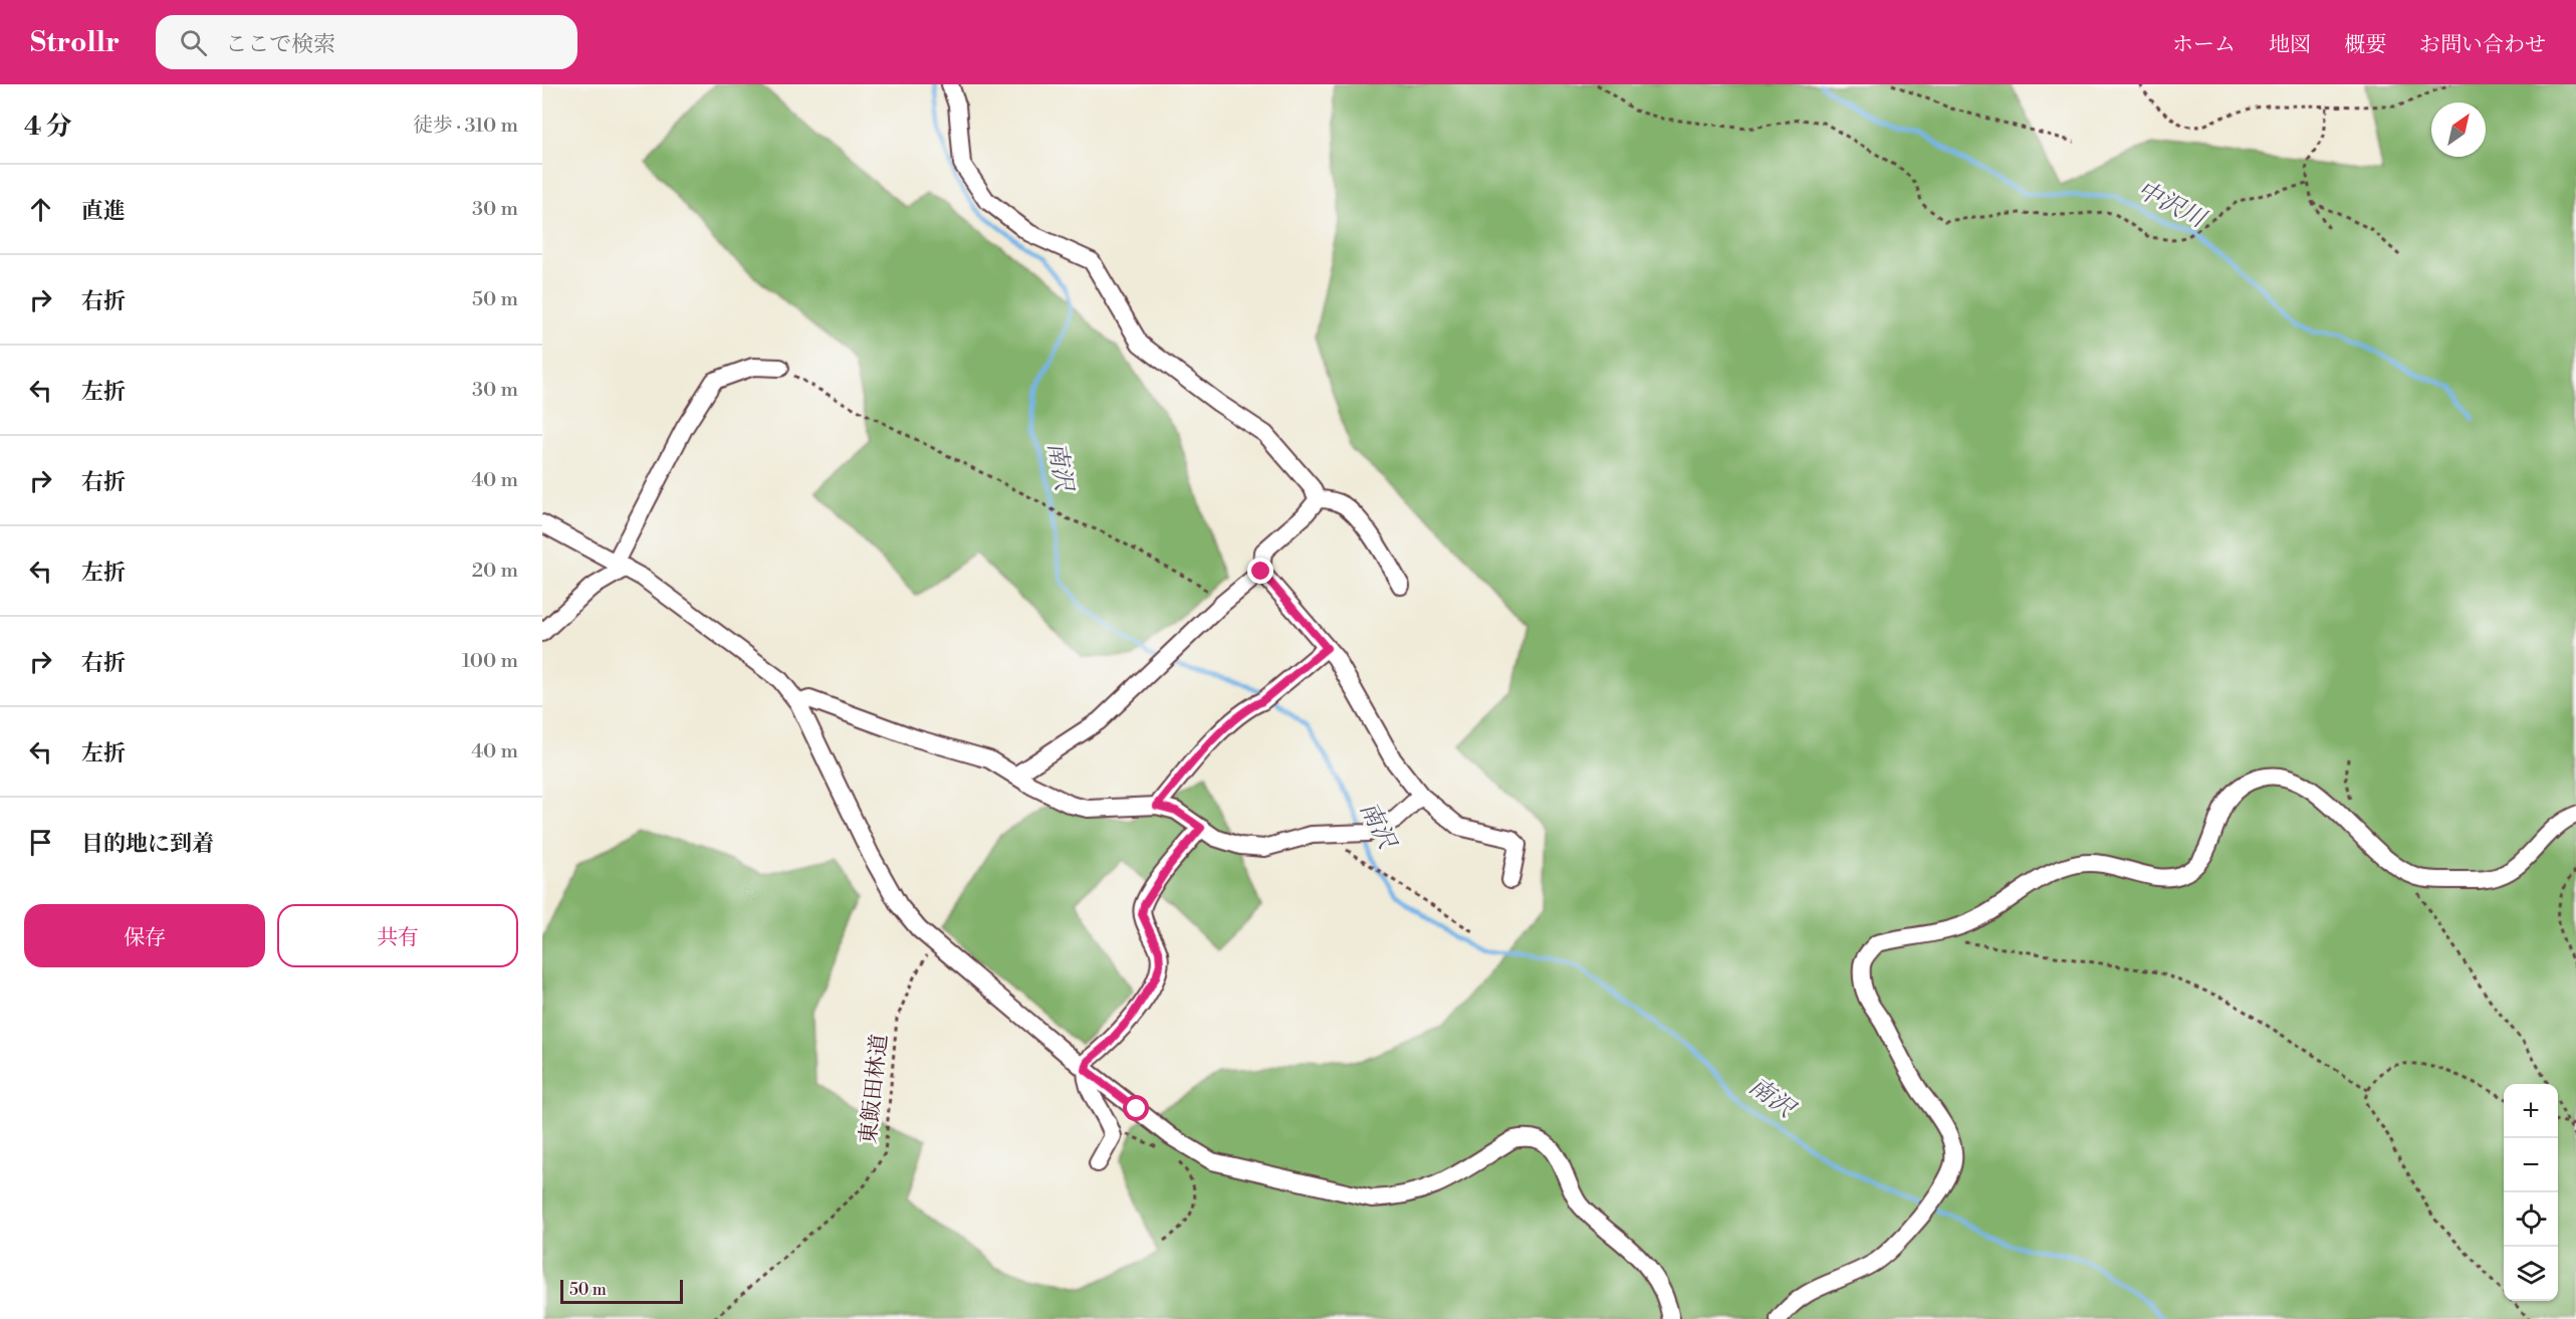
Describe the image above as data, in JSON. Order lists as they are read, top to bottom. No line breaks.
{"streets":{"path":["東飯田林道"]},"water":["中沢川","南沢"],"scale_bar":"50 m","north":"top right","page":{"header":"Strollr","search":"ここで検索","nav":["ホーム","地図","概要","お問い合わせ"],"heading":["4 分","徒歩 · 310 m"],"list":[["直進","30 m"],["右折","50 m"],["左折","30 m"],["右折","40 m"],["左折","20 m"],["右折","100 m"],["左折","40 m"],"目的地に到着"],"buttons":["保存","共有"],"map_buttons":["+","−"],"scale":"50 m"}}
